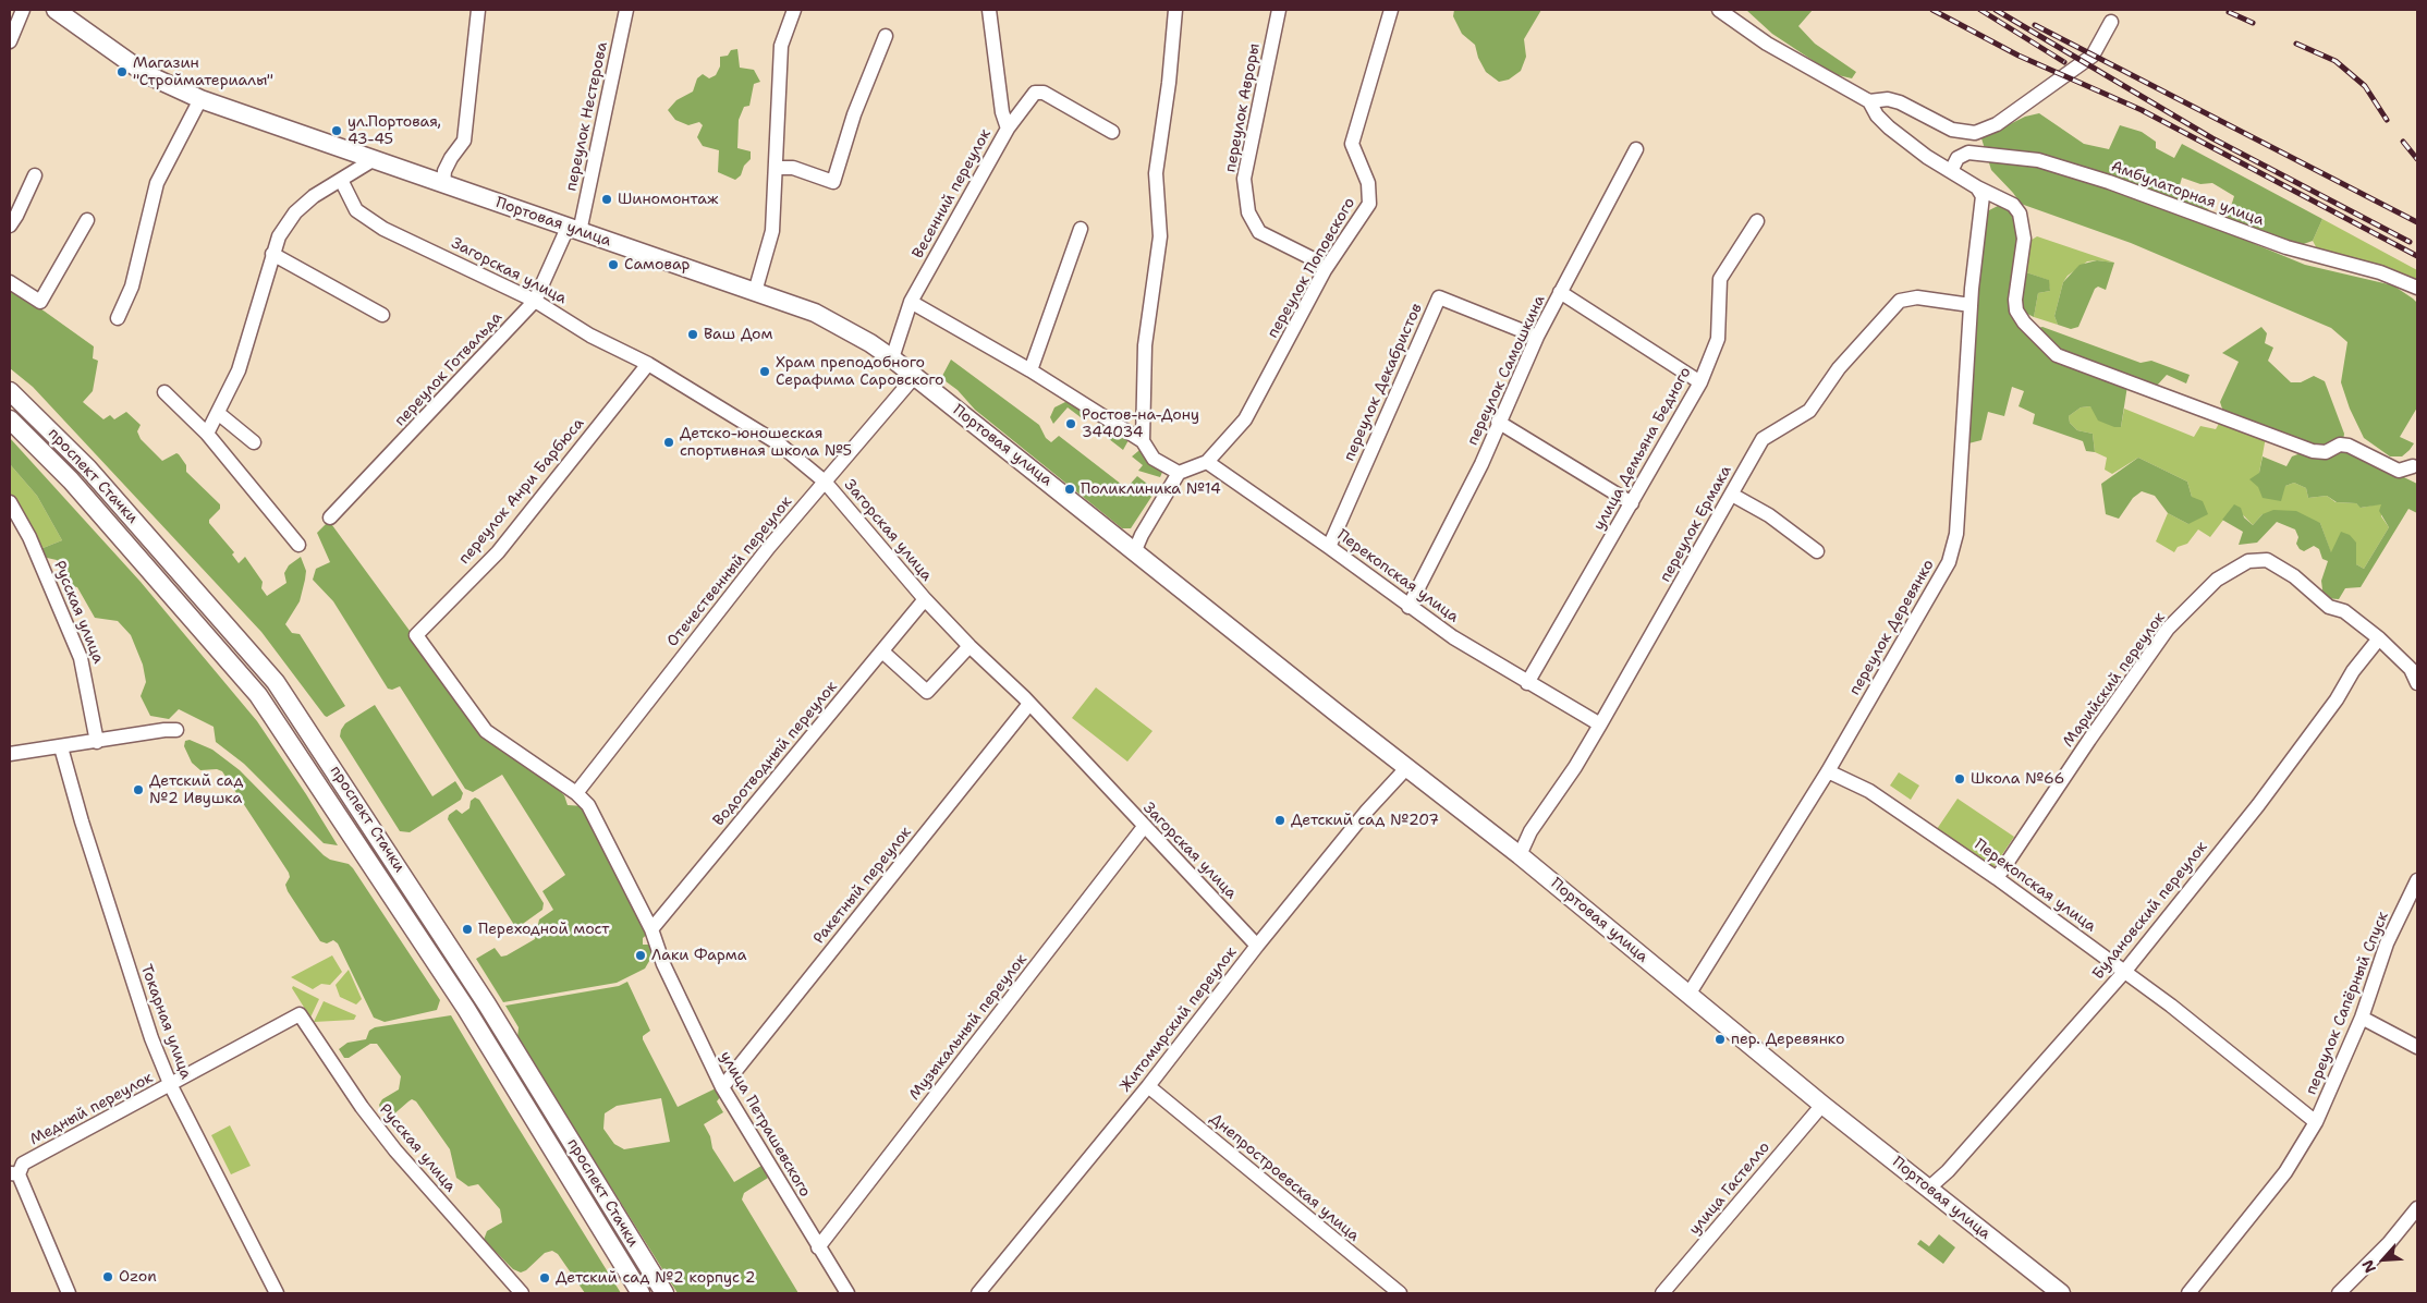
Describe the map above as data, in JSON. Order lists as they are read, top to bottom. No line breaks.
{"streets":{"main road":["Портовая улица","проспект Стачки"],"street":["переулок Авроры","переулок Нестерова","Весенний переулок","Амбулаторная улица","переулок Поповского","Загорская улица","переулок Готвальда","переулок Самошкина","переулок Декабристов","улица Демьяна Бедного","переулок Анри Барбюса","переулок Ермака","Отечественный переулок","Перекопская улица","Русская улица","переулок Деревянко","Марийский переулок","Водоотводный переулок","Ракетный переулок","Булановский переулок","переулок Сапёрный Спуск","Житомирский переулок","Токарная улица","Музыкальный переулок","Медный переулок","улица Петрашевского","Днепростроевская улица","улица Гастелло"]},"crossings":[["переулок Авроры","переулок Поповского"],["переулок Нестерова","Портовая улица"],["переулок Нестерова","переулок Готвальда"],["Весенний переулок","Портовая улица"],["Портовая улица","переулок Готвальда"],["Портовая улица","переулок Ермака"],["Портовая улица","Отечественный переулок"],["Портовая улица","переулок Деревянко"],["Портовая улица","Булановский переулок"],["Портовая улица","Житомирский переулок"],["Портовая улица","улица Гастелло"],["переулок Поповского","Перекопская улица"],["Загорская улица","переулок Готвальда"],["Загорская улица","переулок Анри Барбюса"],["Загорская улица","Отечественный переулок"],["Загорская улица","Водоотводный переулок"],["Загорская улица","Ракетный переулок"],["Загорская улица","Житомирский переулок"],["Загорская улица","Музыкальный переулок"],["переулок Самошкина","переулок Декабристов"],["переулок Самошкина","Перекопская улица"],["переулок Декабристов","Перекопская улица"],["улица Демьяна Бедного","Перекопская улица"],["переулок Анри Барбюса","улица Петрашевского"],["переулок Ермака","Перекопская улица"],["переулок Ермака","переулок Деревянко"],["Отечественный переулок","улица Петрашевского"],["Перекопская улица","переулок Деревянко"],["Перекопская улица","Марийский переулок"],["Перекопская улица","Булановский переулок"],["Перекопская улица","переулок Сапёрный Спуск"],["Русская улица","Медный переулок"],["Марийский переулок","Булановский переулок"],["Водоотводный переулок","улица Петрашевского"],["Ракетный переулок","улица Петрашевского"],["Житомирский переулок","Днепростроевская улица"],["Токарная улица","Медный переулок"],["Музыкальный переулок","улица Петрашевского"]],"places":["Магазин \"Стройматериалы\"","ул.Портовая, 43-45","Шиномонтаж","Самовар","Ваш Дом","Храм преподобного Серафима Саровского","Ростов-на-Дону 344034","Детско-юношеская спортивная школа №5","Поликлиника №14","Школа №66","Детский сад №2 Ивушка","Детский сад №207","Переходной мост","Лаки Фарма","пер. Деревянко","Ozon","Детский сад №2 корпус 2"],"north":"bottom left"}
